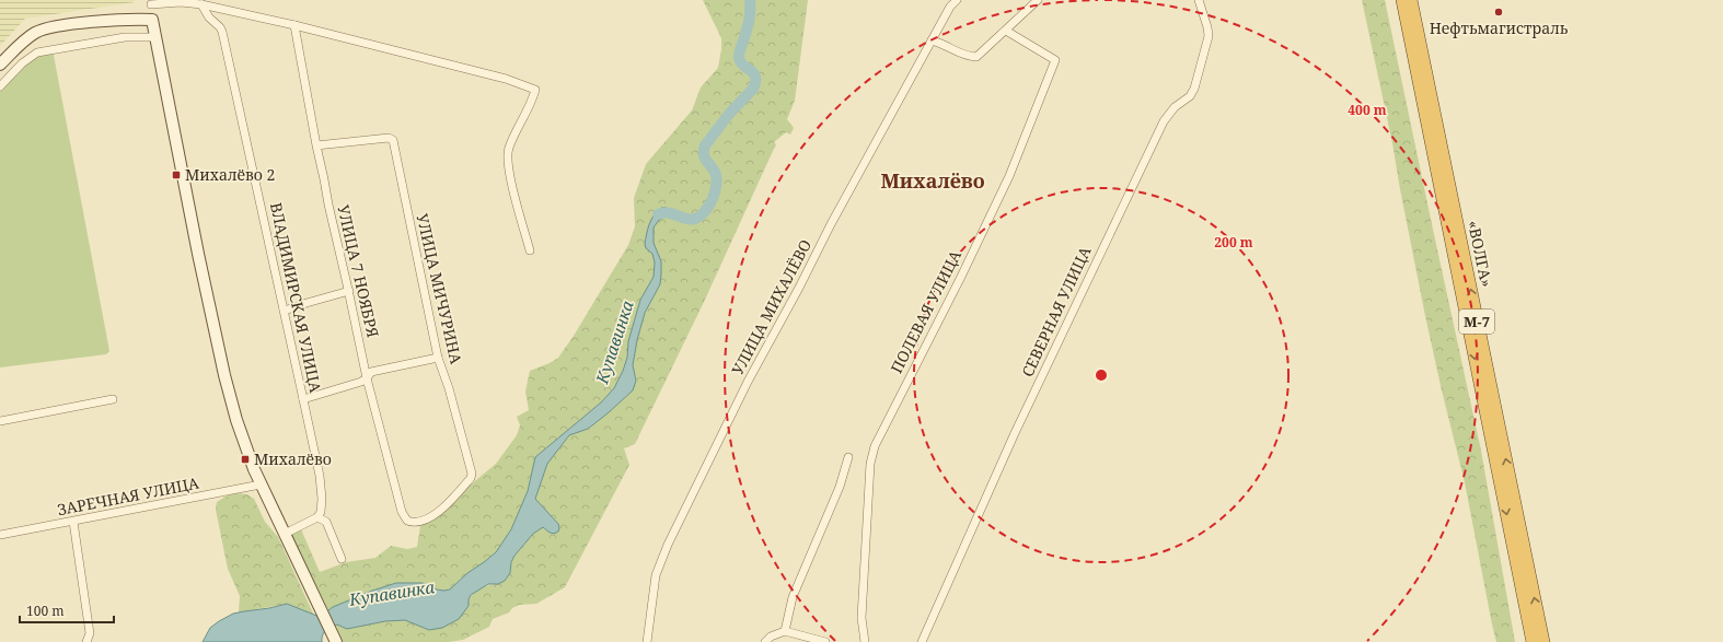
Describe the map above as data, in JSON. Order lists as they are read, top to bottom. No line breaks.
{"streets":{"highway":["«ВОЛГА»","М-7"],"street":["УЛИЦА 7 НОЯБРЯ","УЛИЦА МИЧУРИНА","ВЛАДИМИРСКАЯ УЛИЦА","УЛИЦА МИХАЛЁВО","ПОЛЕВАЯ УЛИЦА","СЕВЕРНАЯ УЛИЦА","ЗАРЕЧНАЯ УЛИЦА"]},"crossings":[["УЛИЦА 7 НОЯБРЯ","УЛИЦА МИЧУРИНА"]],"districts":["Михалёво"],"water":["Купавинка"],"places":{"other":["Нефтьмагистраль"],"transit":["Михалёво 2","Михалёво"]},"scale_bar":"100 m","rings":["400 m","200 m"]}
